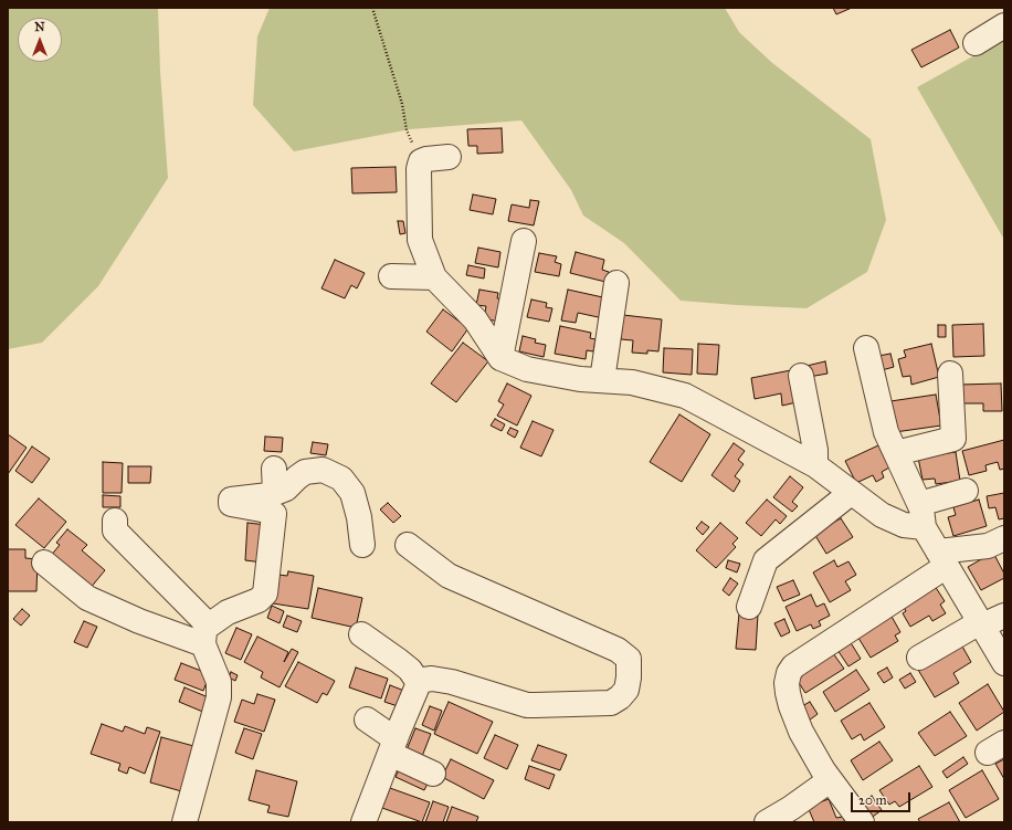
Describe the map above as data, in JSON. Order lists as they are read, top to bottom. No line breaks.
{"scale_bar":"20 m","north":"top"}
